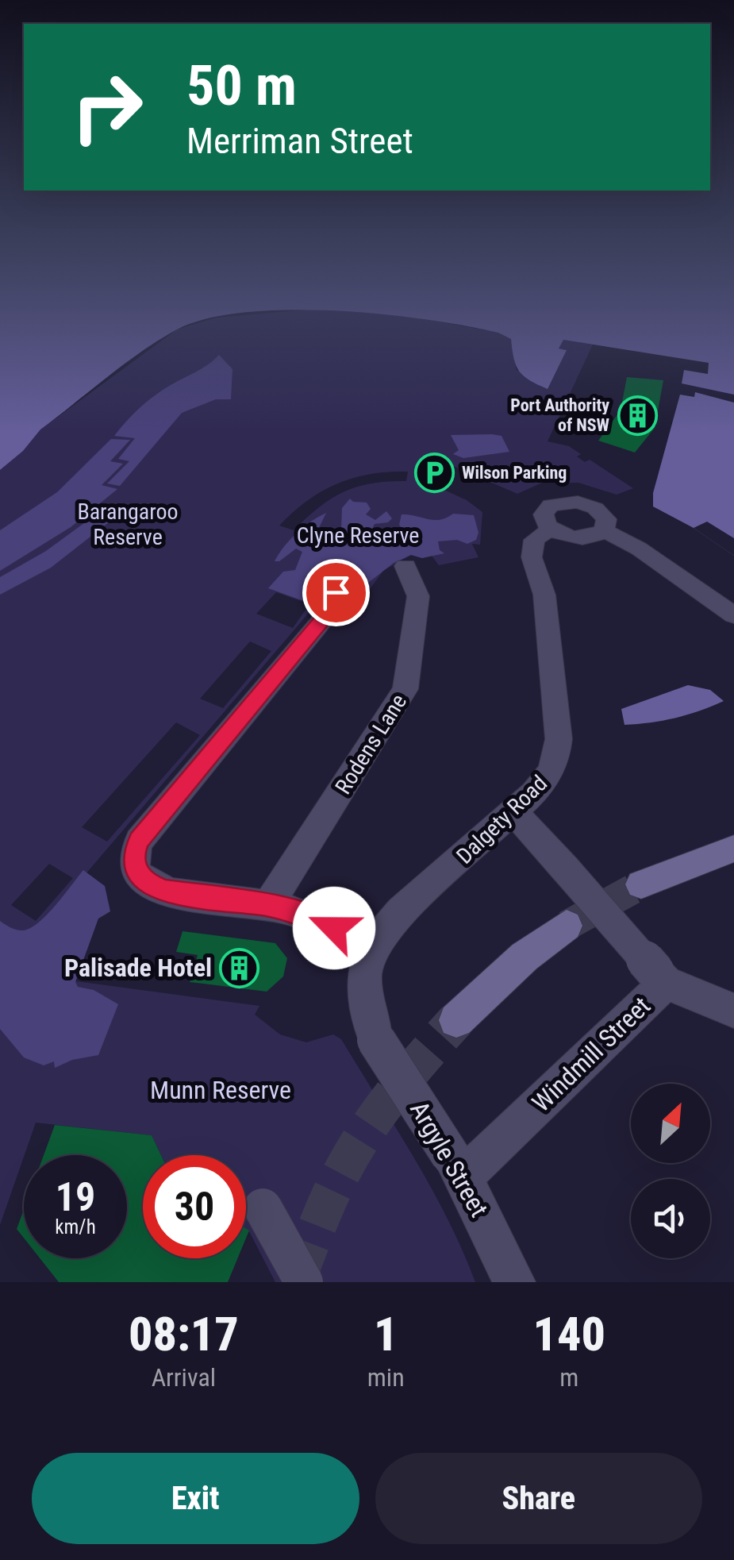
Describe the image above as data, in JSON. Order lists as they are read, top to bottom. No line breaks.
{"streets":{"street":["Rodens Lane","Dalgety Road","Windmill Street","Argyle Street"]},"crossings":[["Dalgety Road","Argyle Street"],["Windmill Street","Argyle Street"]],"parks":["Barangaroo Reserve","Clyne Reserve","Munn Reserve"],"places":{"building":["Port Authority of NSW","Palisade Hotel"],"parking":["Wilson Parking"]},"north":"top right","page":{"turn":["50 m","Merriman Street"],"speed":"19 km/h","limit":"30","eta":["08:17","Arrival","1","min","140","m"],"buttons":["Exit","Share"]}}
